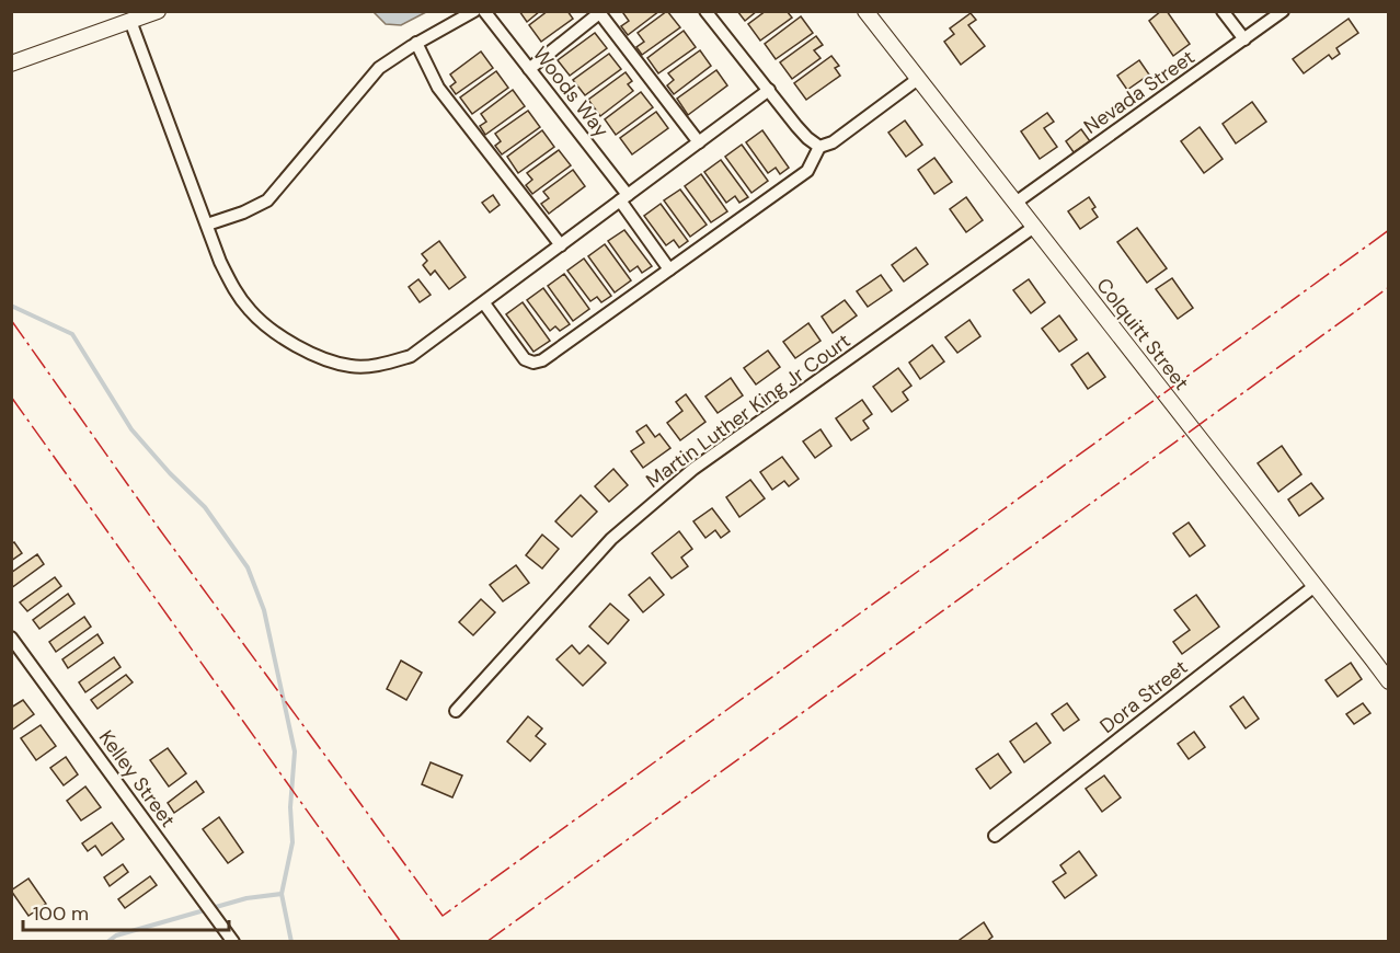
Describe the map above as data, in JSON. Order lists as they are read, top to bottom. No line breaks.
{"streets":{"street":["Woods Way","Nevada Street","Colquitt Street","Martin Luther King Jr Court","Dora Street","Kelley Street"]},"crossings":[["Nevada Street","Colquitt Street"],["Colquitt Street","Martin Luther King Jr Court"],["Colquitt Street","Dora Street"]],"scale_bar":"100 m"}
